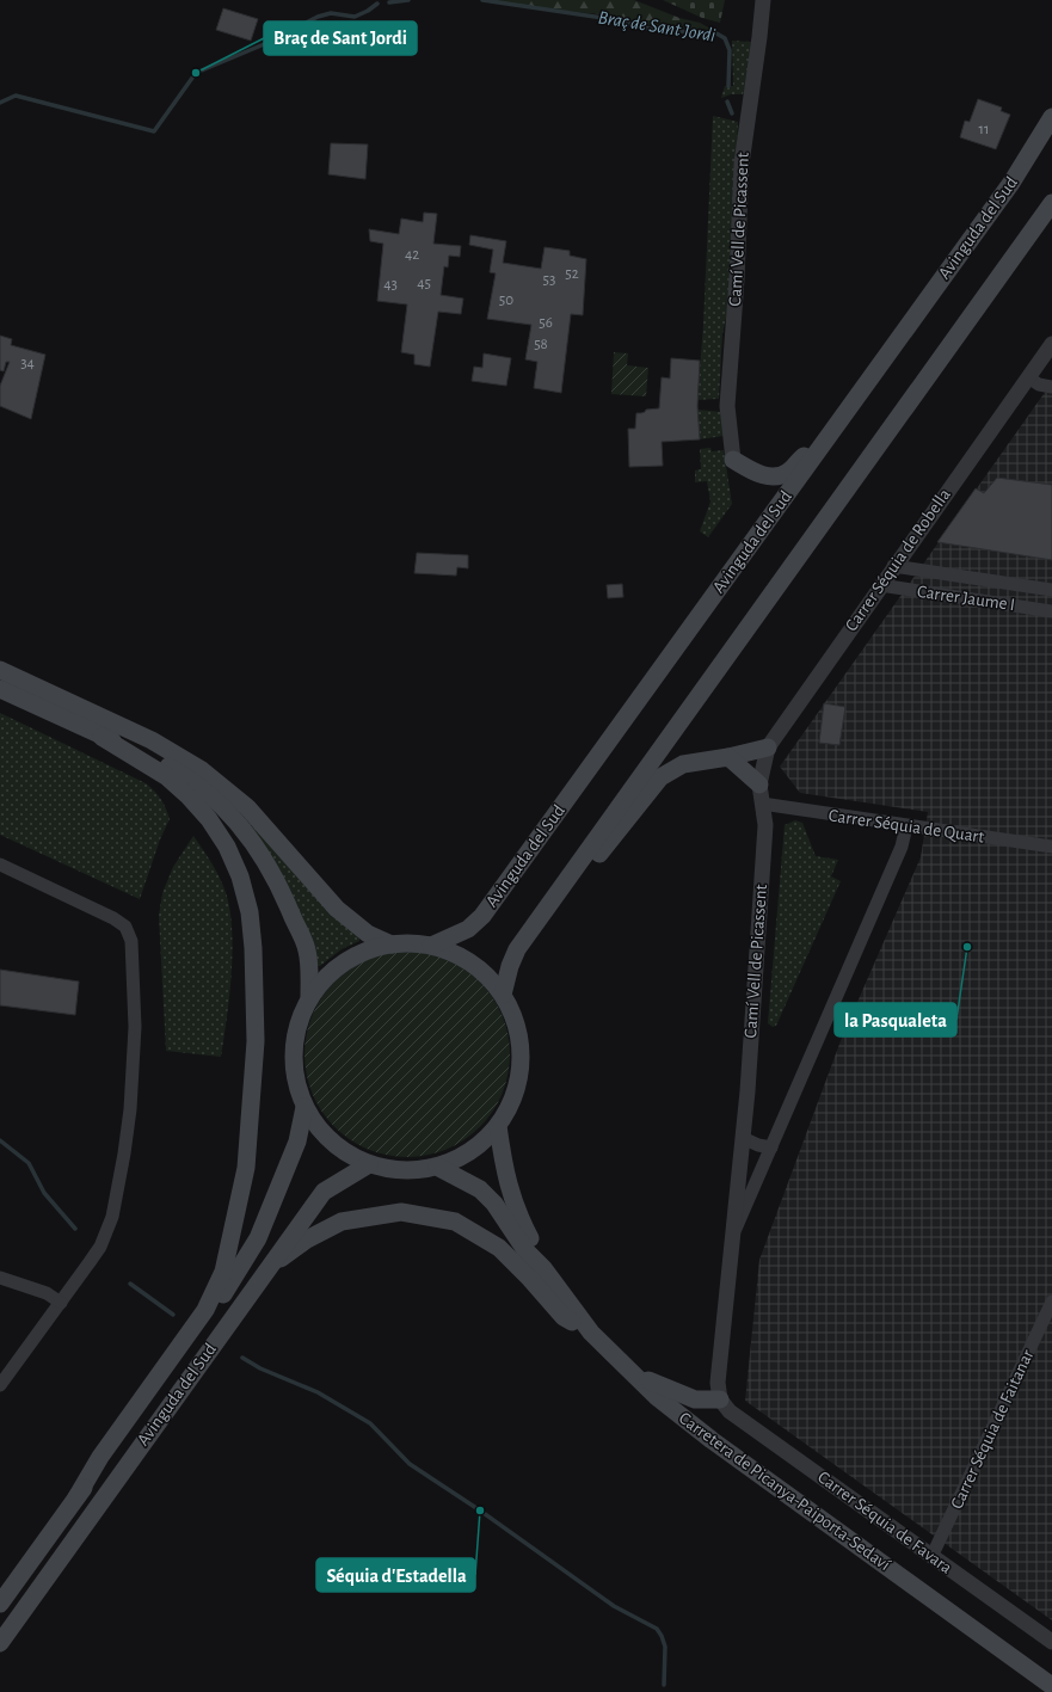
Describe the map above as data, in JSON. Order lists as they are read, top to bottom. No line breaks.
{"streets":{"main road":["Avinguda del Sud","Carretera de Picanya-Paiporta-Sedaví"],"street":["Camí Vell de Picassent","Carrer Séquia de Robella","Carrer Jaume I","Carrer Séquia de Quart","Carrer Séquia de Faitanar","Carrer Séquia de Favara"]},"crossings":[["Camí Vell de Picassent","Carrer Séquia de Robella"],["Camí Vell de Picassent","Carrer Séquia de Quart"],["Camí Vell de Picassent","Carrer Séquia de Favara"],["Carrer Séquia de Robella","Carrer Jaume I"],["Carrer Séquia de Faitanar","Carrer Séquia de Favara"]],"water":["Braç de Sant Jordi"],"places":["Braç de Sant Jordi","la Pasqualeta","Séquia d'Estadella"],"house_numbers":["11","42","52","53","45","43","50","56","58","34"]}
